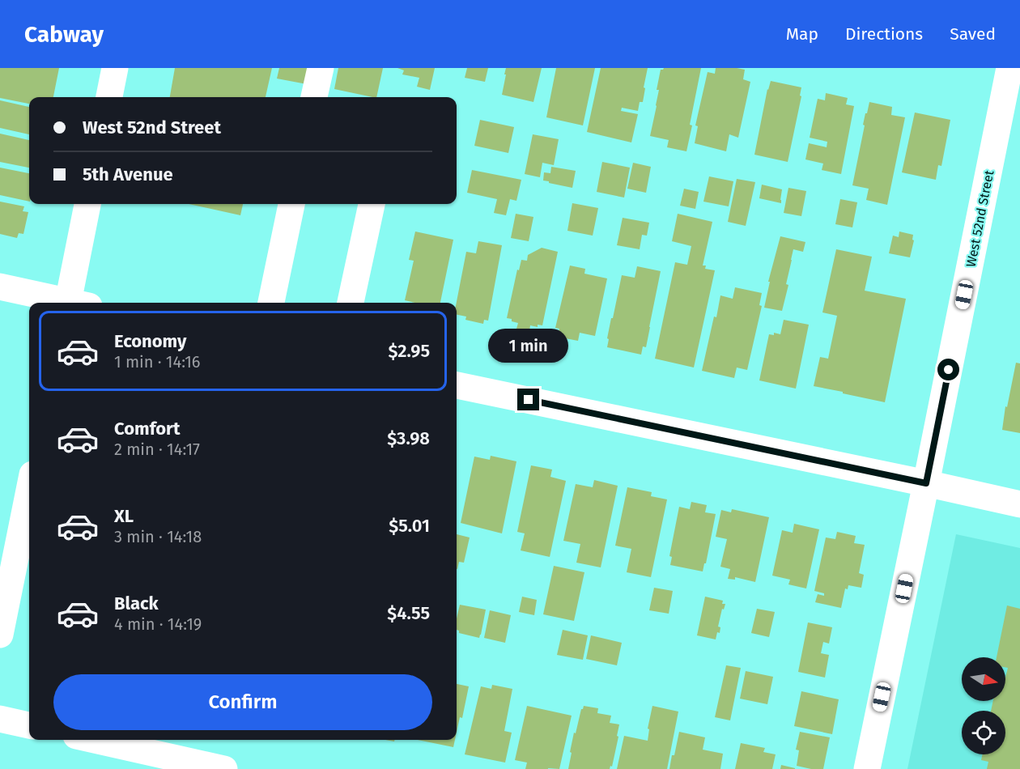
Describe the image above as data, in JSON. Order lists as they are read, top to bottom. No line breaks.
{"streets":{"street":["West 52nd Street"]},"north":"right","page":{"header":"Cabway","nav":["Map","Directions","Saved"],"banner":["West 52nd Street","5th Avenue"],"list":[{"name":"Economy","note":"1 min · 14:16","value":"$2.95"},{"name":"Comfort","note":"2 min · 14:17","value":"$3.98"},{"name":"XL","note":"3 min · 14:18","value":"$5.01"},{"name":"Black","note":"4 min · 14:19","value":"$4.55"}],"bubble":"1 min","buttons":"Confirm"}}
